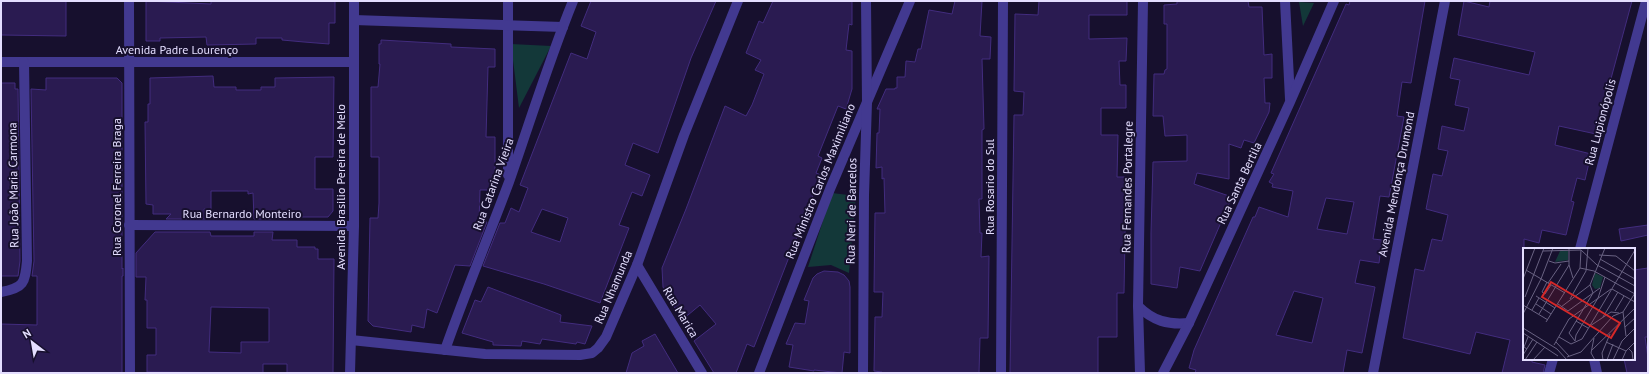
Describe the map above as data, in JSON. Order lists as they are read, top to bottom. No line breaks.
{"streets":{"street":["Avenida Padre Lourenço","Rua Lupionópolis","Rua Ministro Carlos Maximiliano","Rua Santa Bertila","Rua Catarina Vieira","Avenida Mendonça Drumond","Rua João Maria Carmona","Rua Coronel Ferreira Braga","Avenida Brasilio Pereira de Melo","Rua Rosario do Sul","Rua Fernandes Portalegre","Rua Neri de Barcelos","Rua Bernardo Monteiro","Rua Nhamunda","Rua Marica"]},"crossings":[["Avenida Padre Lourenço","Rua João Maria Carmona"],["Avenida Padre Lourenço","Rua Coronel Ferreira Braga"],["Avenida Padre Lourenço","Avenida Brasilio Pereira de Melo"],["Rua Ministro Carlos Maximiliano","Rua Neri de Barcelos"],["Rua Catarina Vieira","Rua Nhamunda"],["Rua Coronel Ferreira Braga","Rua Bernardo Monteiro"],["Avenida Brasilio Pereira de Melo","Rua Bernardo Monteiro"],["Avenida Brasilio Pereira de Melo","Rua Nhamunda"],["Rua Nhamunda","Rua Marica"]],"north":"top left"}
